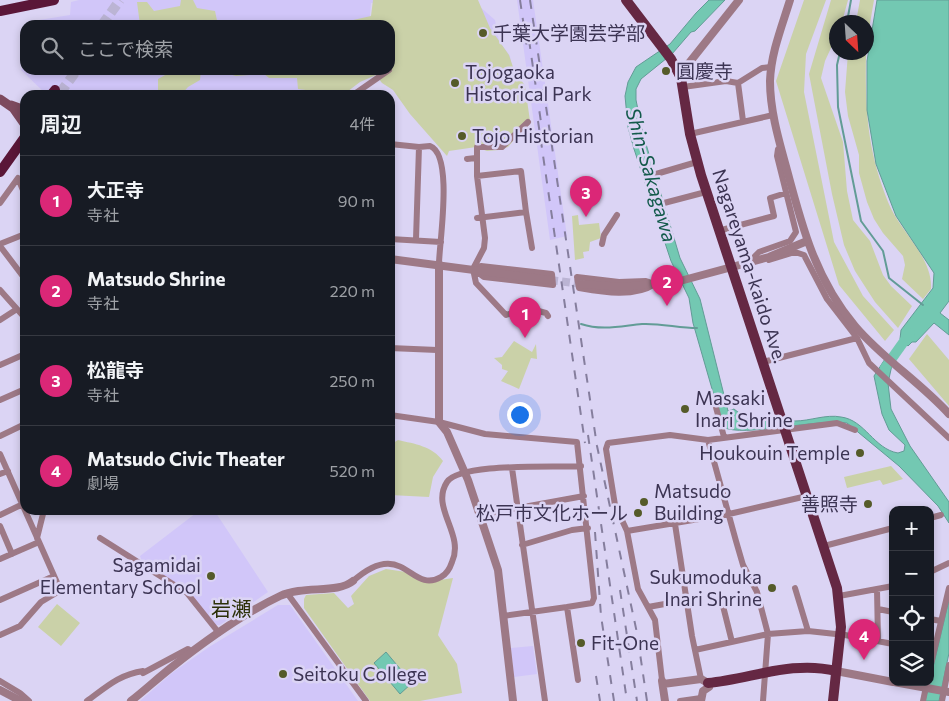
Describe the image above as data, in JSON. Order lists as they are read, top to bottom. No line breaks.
{"streets":{"main road":["Nagareyama-kaido Ave."]},"districts":["岩瀬"],"water":["Shin-Sakagawa"],"places":["千葉大学園芸学部","圓慶寺","Tojogaoka Historical Park","Tojo Historian","Massaki Inari Shrine","Houkouin Temple","Matsudo Building","善照寺","松戸市文化ホール","Sagamidai Elementary School","Sukumoduka Inari Shrine","Fit-One","Seitoku College"],"north":"bottom right","page":{"search":"ここで検索","heading":["周辺","4件"],"list":[{"mark":"1","name":"大正寺","note":"寺社","value":"90 m"},{"mark":"2","name":"Matsudo Shrine","note":"寺社","value":"220 m"},{"mark":"3","name":"松龍寺","note":"寺社","value":"250 m"},{"mark":"4","name":"Matsudo Civic Theater","note":"劇場","value":"520 m"}],"pins":["3","2","1","4"],"map_buttons":["+","−"]}}
